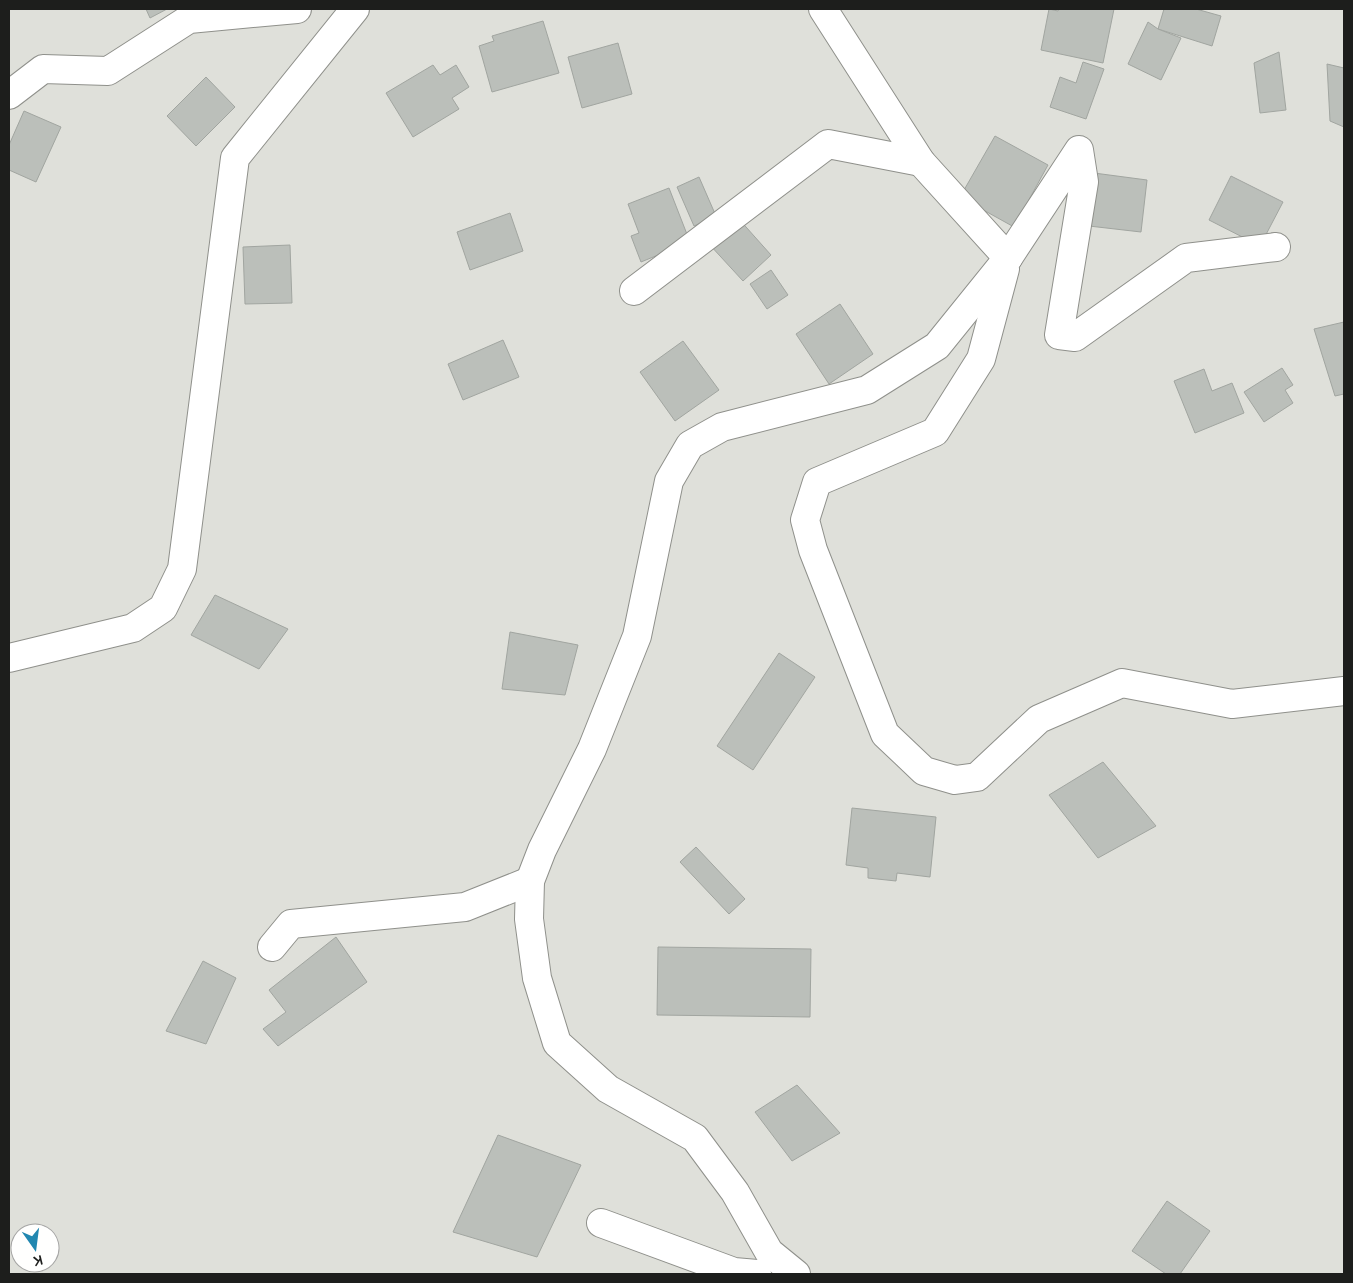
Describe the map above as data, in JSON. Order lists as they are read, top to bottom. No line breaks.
{"north":"bottom"}
